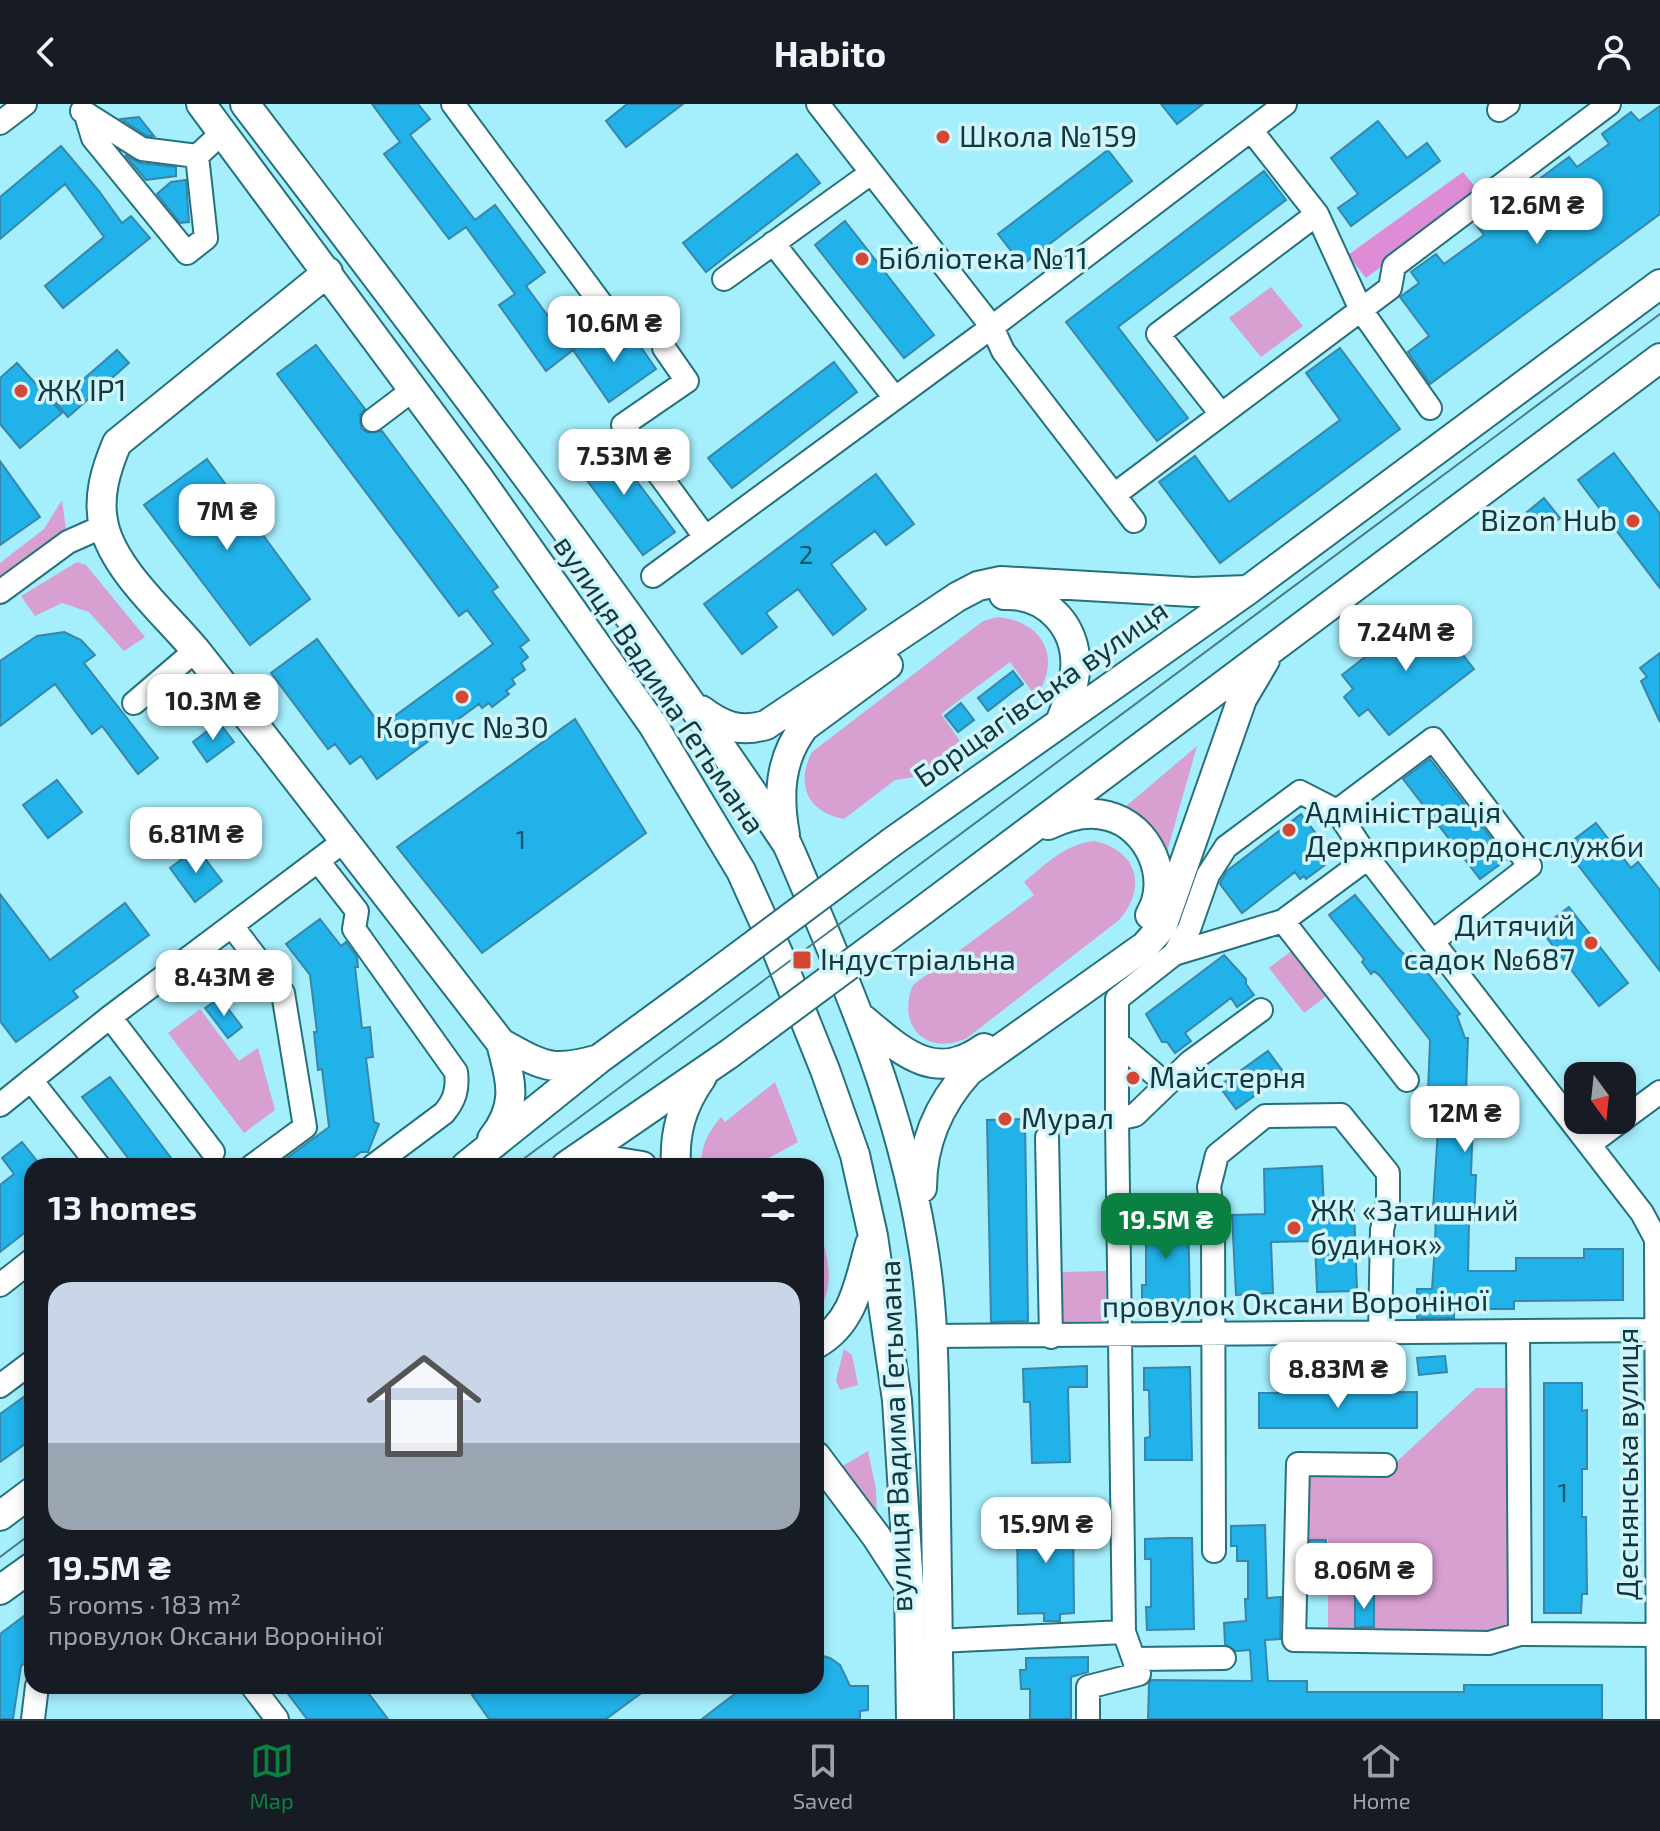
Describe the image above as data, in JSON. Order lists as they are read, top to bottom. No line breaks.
{"streets":{"main road":["вулиця Вадима Гетьмана","Борщагівська вулиця"],"street":["провулок Оксани Вороніної","Деснянська вулиця"]},"crossings":[["вулиця Вадима Гетьмана","провулок Оксани Вороніної"],["провулок Оксани Вороніної","Деснянська вулиця"]],"places":{"other":["Школа №159","Бібліотека №11","ЖК IP1","Bizon Hub","Корпус №30","Адміністрація Держприкордонслужби","Дитячий садок №687","Майстерня","Мурал","ЖК «Затишний будинок»"],"transit":["Індустріальна"]},"house_numbers":["2","1","1"],"north":"bottom","page":{"header":"Habito","price":["12.6M ₴","10.6M ₴","7.53M ₴","7M ₴","7.24M ₴","10.3M ₴","6.81M ₴","8.43M ₴","12M ₴","19.5M ₴","8.83M ₴","15.9M ₴","8.06M ₴"],"heading":"13 homes","list":[{"name":"19.5M ₴","note":"5 rooms · 183 m² · провулок Оксани Вороніної"}],"tabs":["Map","Saved","Home"]}}
